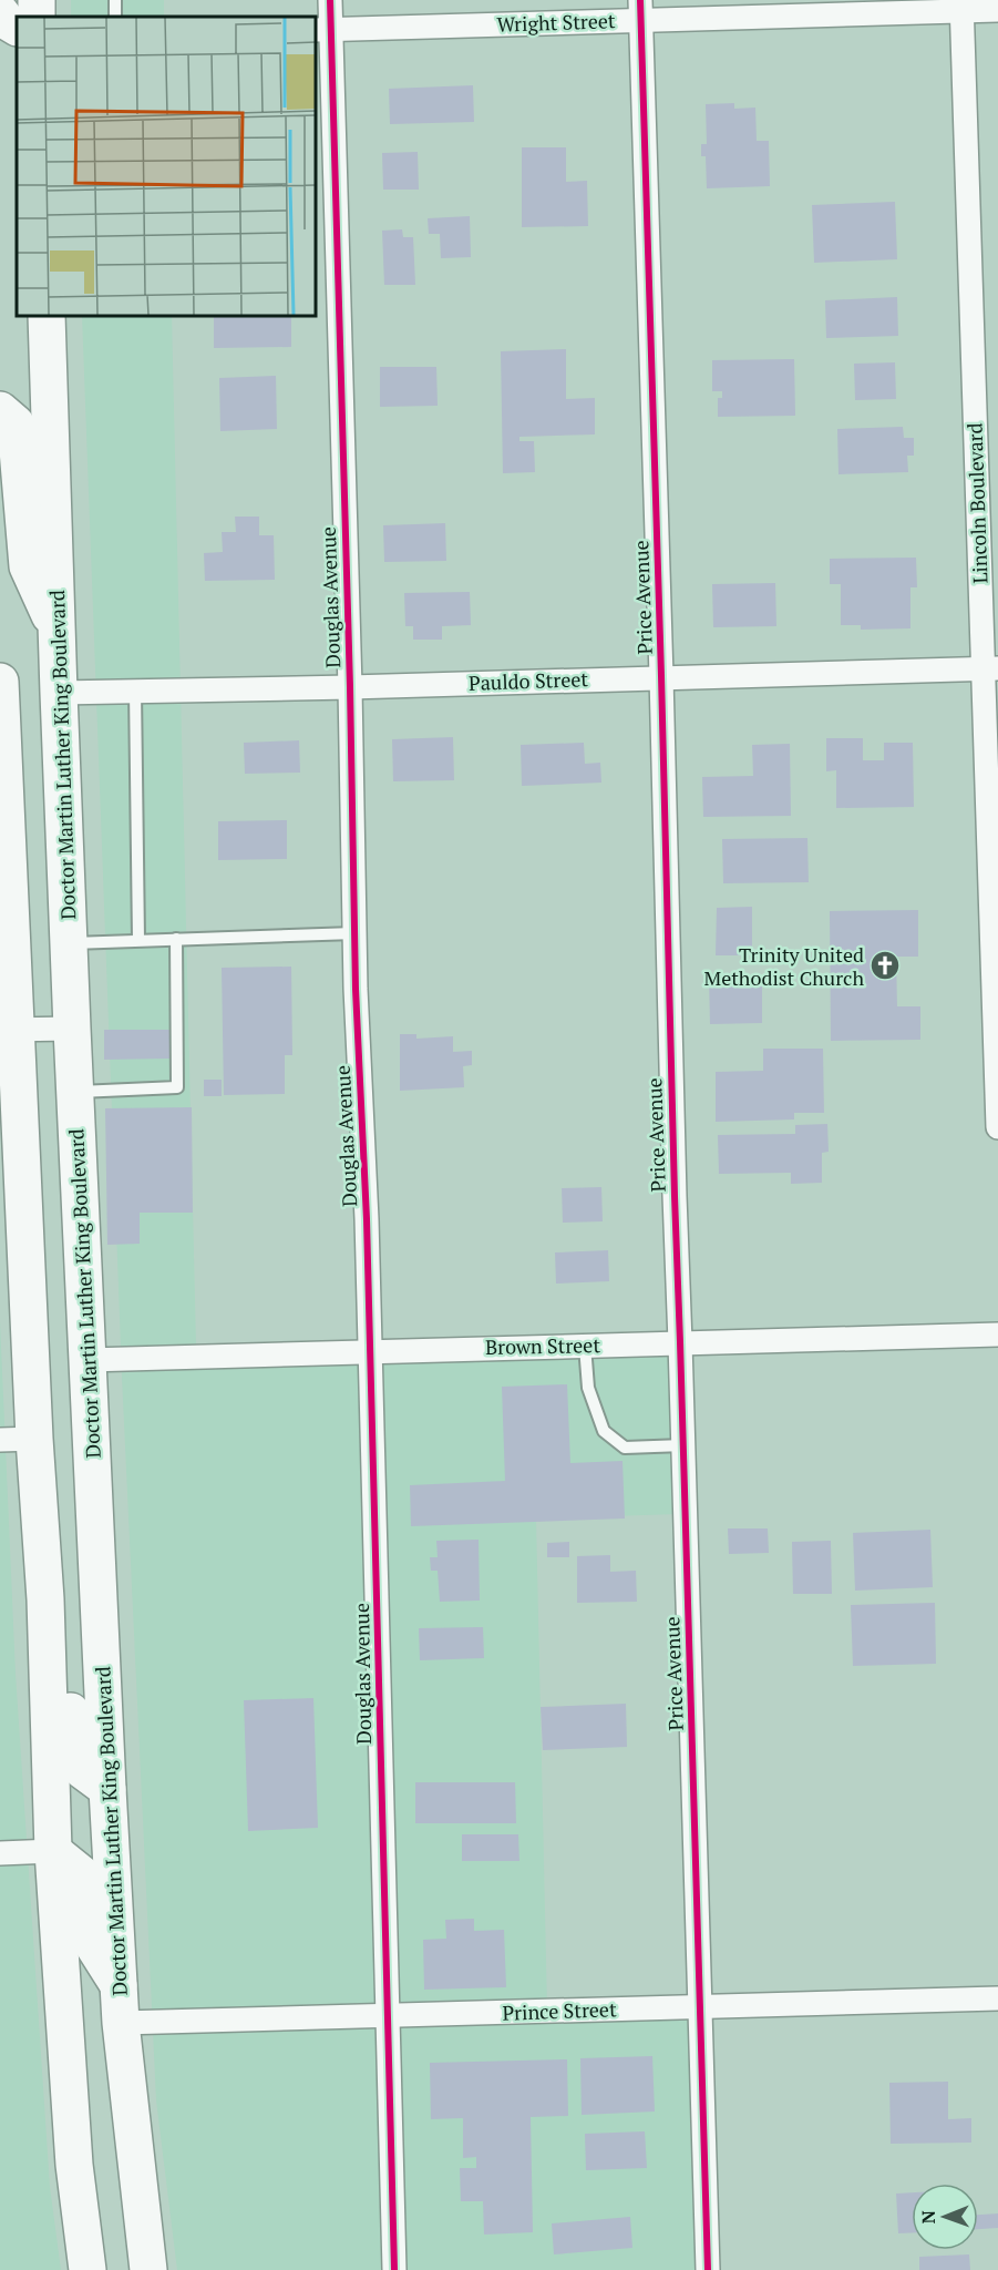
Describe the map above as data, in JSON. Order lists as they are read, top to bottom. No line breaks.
{"streets":{"main road":["Doctor Martin Luther King Boulevard"],"street":["Wright Street","Lincoln Boulevard","Douglas Avenue","Price Avenue","Pauldo Street","Brown Street","Prince Street"]},"crossings":[["Wright Street","Lincoln Boulevard"],["Wright Street","Douglas Avenue"],["Wright Street","Price Avenue"],["Lincoln Boulevard","Pauldo Street"],["Douglas Avenue","Pauldo Street"],["Douglas Avenue","Brown Street"],["Douglas Avenue","Prince Street"],["Price Avenue","Pauldo Street"],["Price Avenue","Brown Street"],["Price Avenue","Prince Street"],["Pauldo Street","Doctor Martin Luther King Boulevard"],["Doctor Martin Luther King Boulevard","Brown Street"],["Doctor Martin Luther King Boulevard","Prince Street"]],"places":{"church":["Trinity United Methodist Church"]},"north":"left"}
